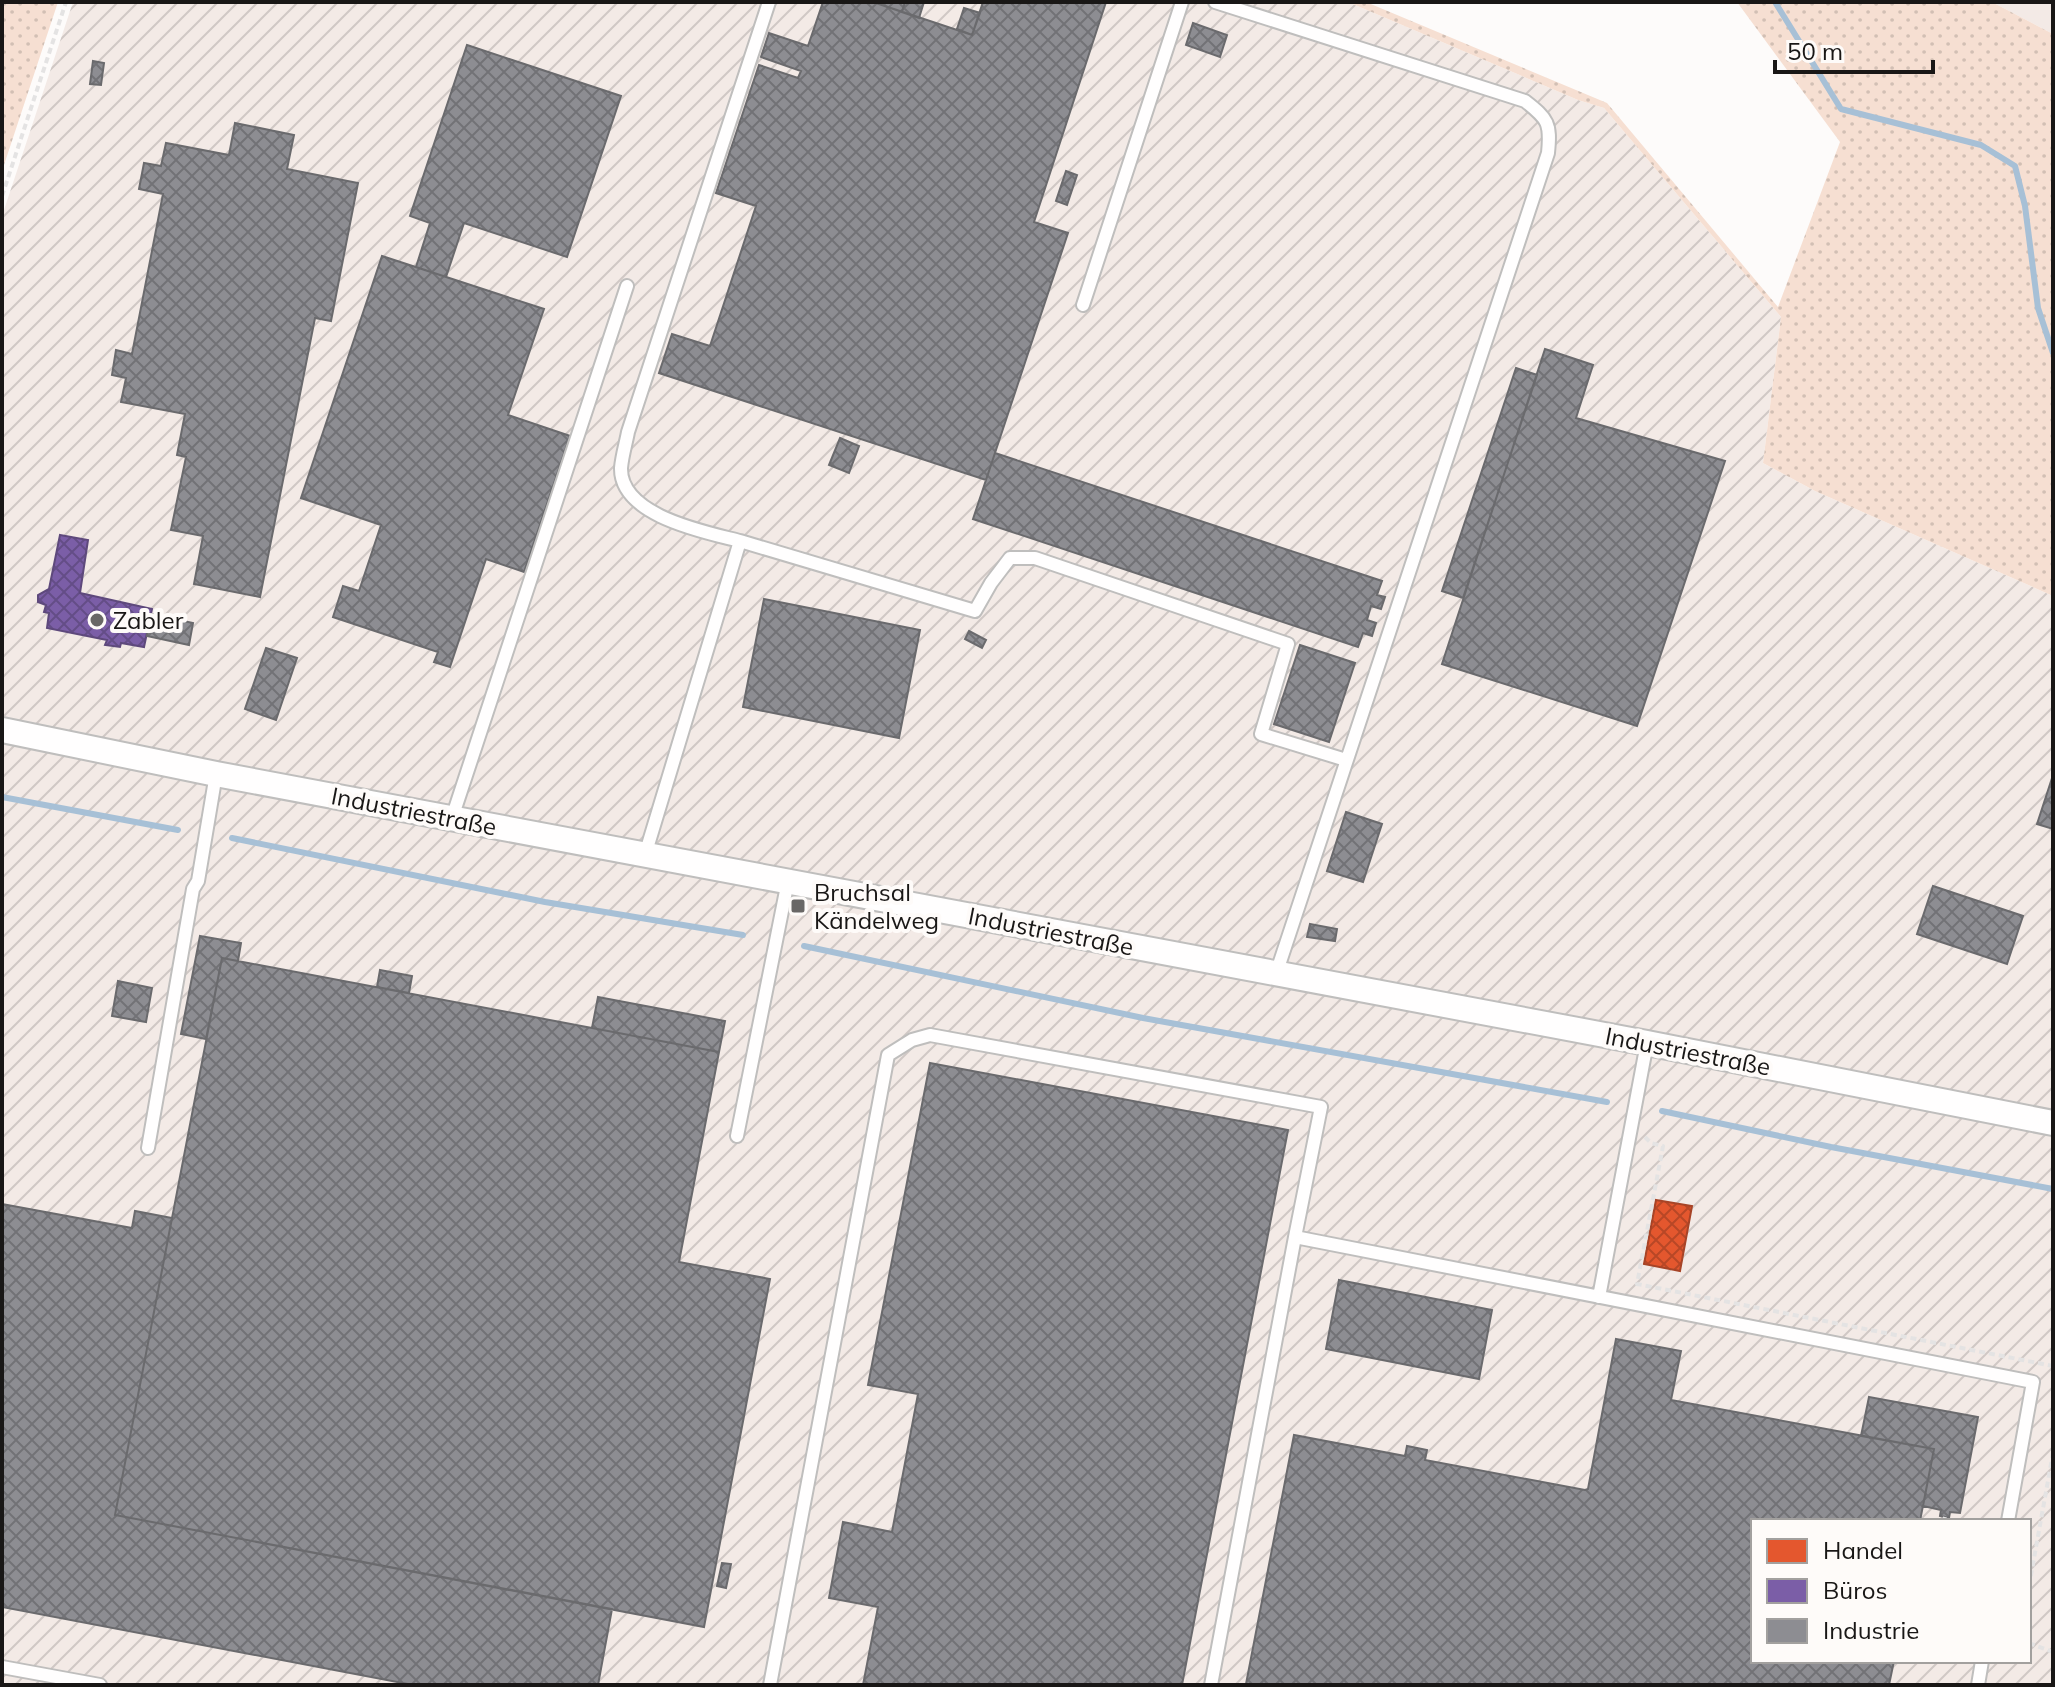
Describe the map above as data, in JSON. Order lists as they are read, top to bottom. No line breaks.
{"streets":{"street":["Industriestraße"]},"places":{"other":["Zabler"],"transit":["Bruchsal Kändelweg"]},"legend":["Handel","Büros","Industrie"],"scale_bar":"50 m"}
